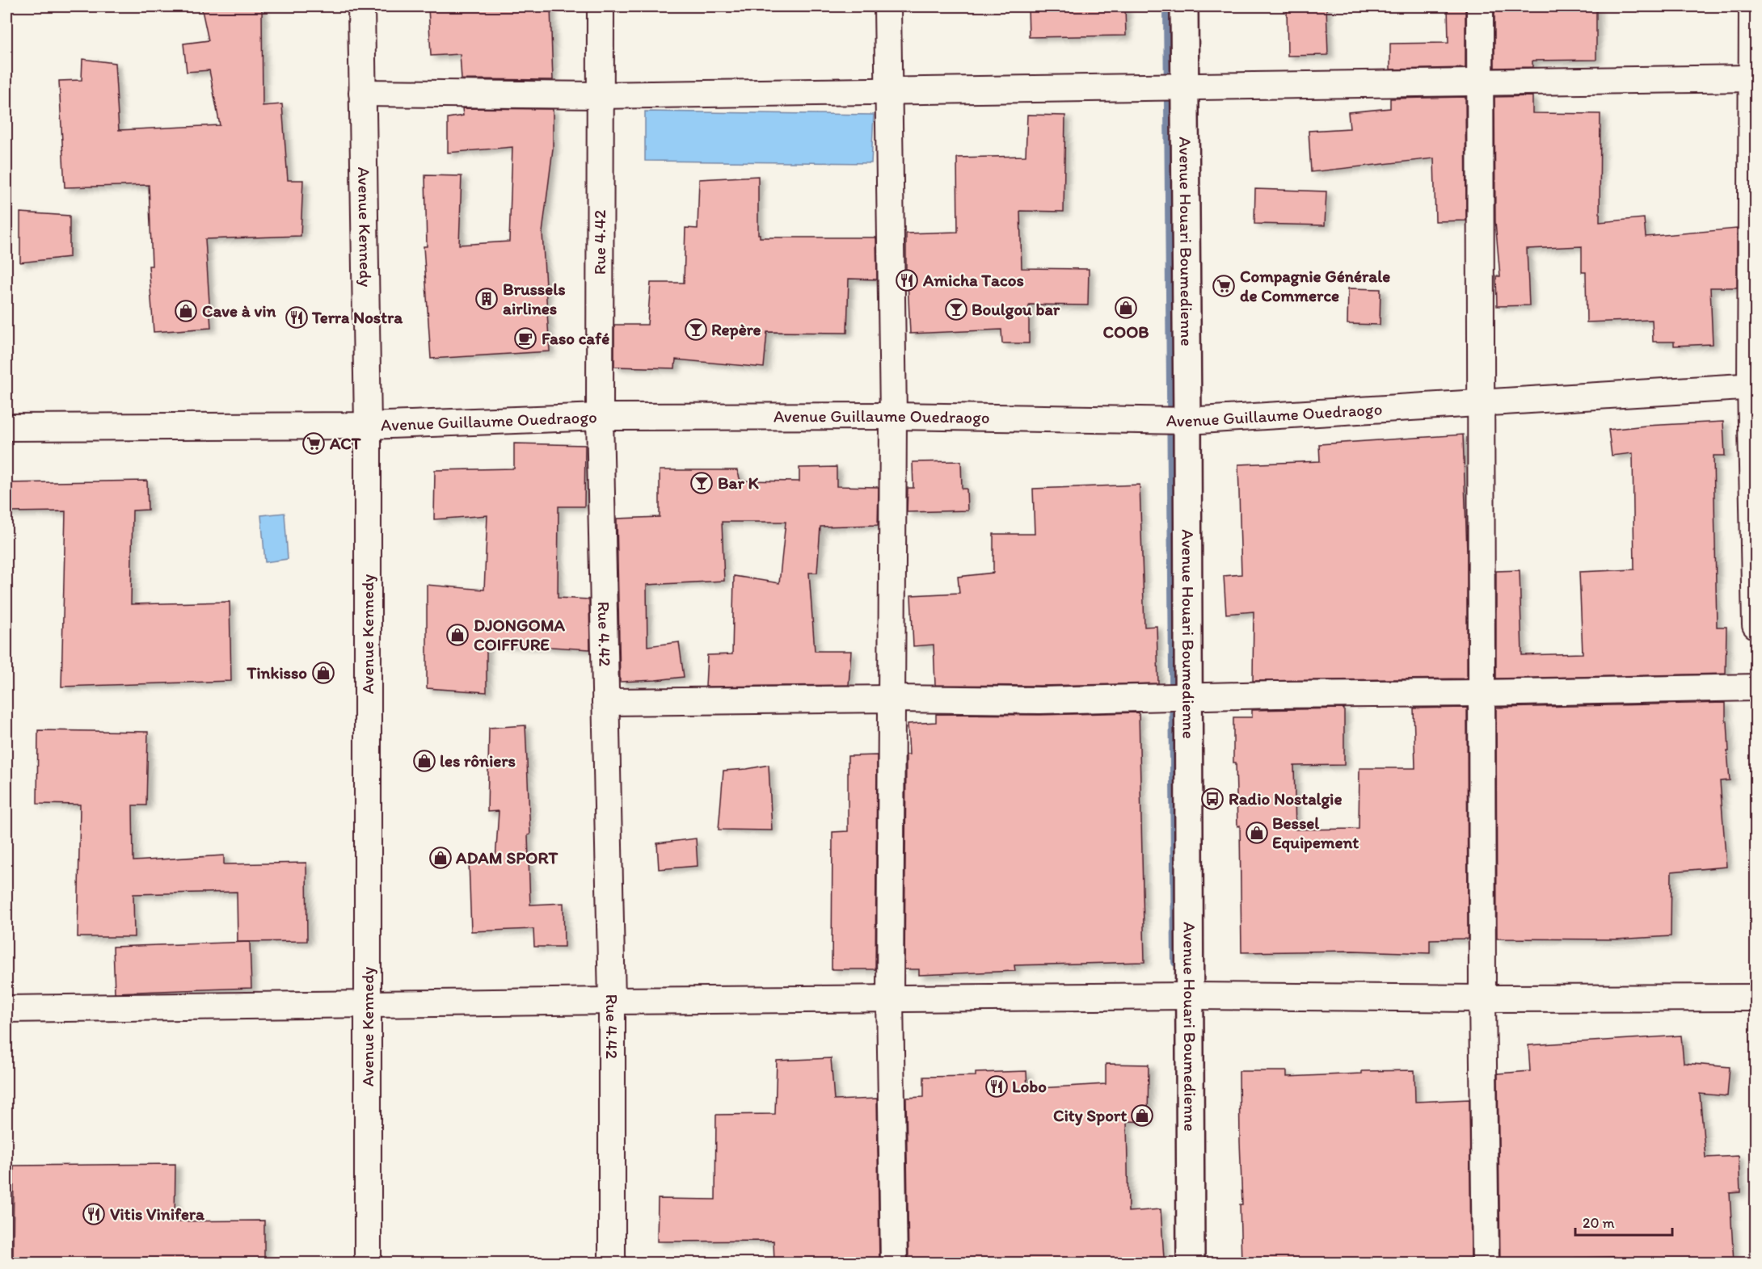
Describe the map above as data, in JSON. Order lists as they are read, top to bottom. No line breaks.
{"streets":{"main road":["Avenue Houari Boumedienne"],"street":["Avenue Kennedy","Rue 4.42","Avenue Guillaume Ouedraogo"]},"crossings":[["Avenue Kennedy","Avenue Guillaume Ouedraogo"],["Rue 4.42","Avenue Guillaume Ouedraogo"],["Avenue Houari Boumedienne","Avenue Guillaume Ouedraogo"]],"places":{"restaurant":["Amicha Tacos","Terra Nostra","Lobo","Vitis Vinifera"],"supermarket":["Compagnie Générale de Commerce","ACT"],"building":["Brussels airlines"],"shop":["COOB","Cave à vin","DJONGOMA COIFFURE","Tinkisso","les rôniers","Bessel Equipement","ADAM SPORT","City Sport"],"bar":["Boulgou bar","Repère","Bar K"],"cafe":["Faso café"],"bus stop":["Radio Nostalgie"]},"scale_bar":"20 m"}
